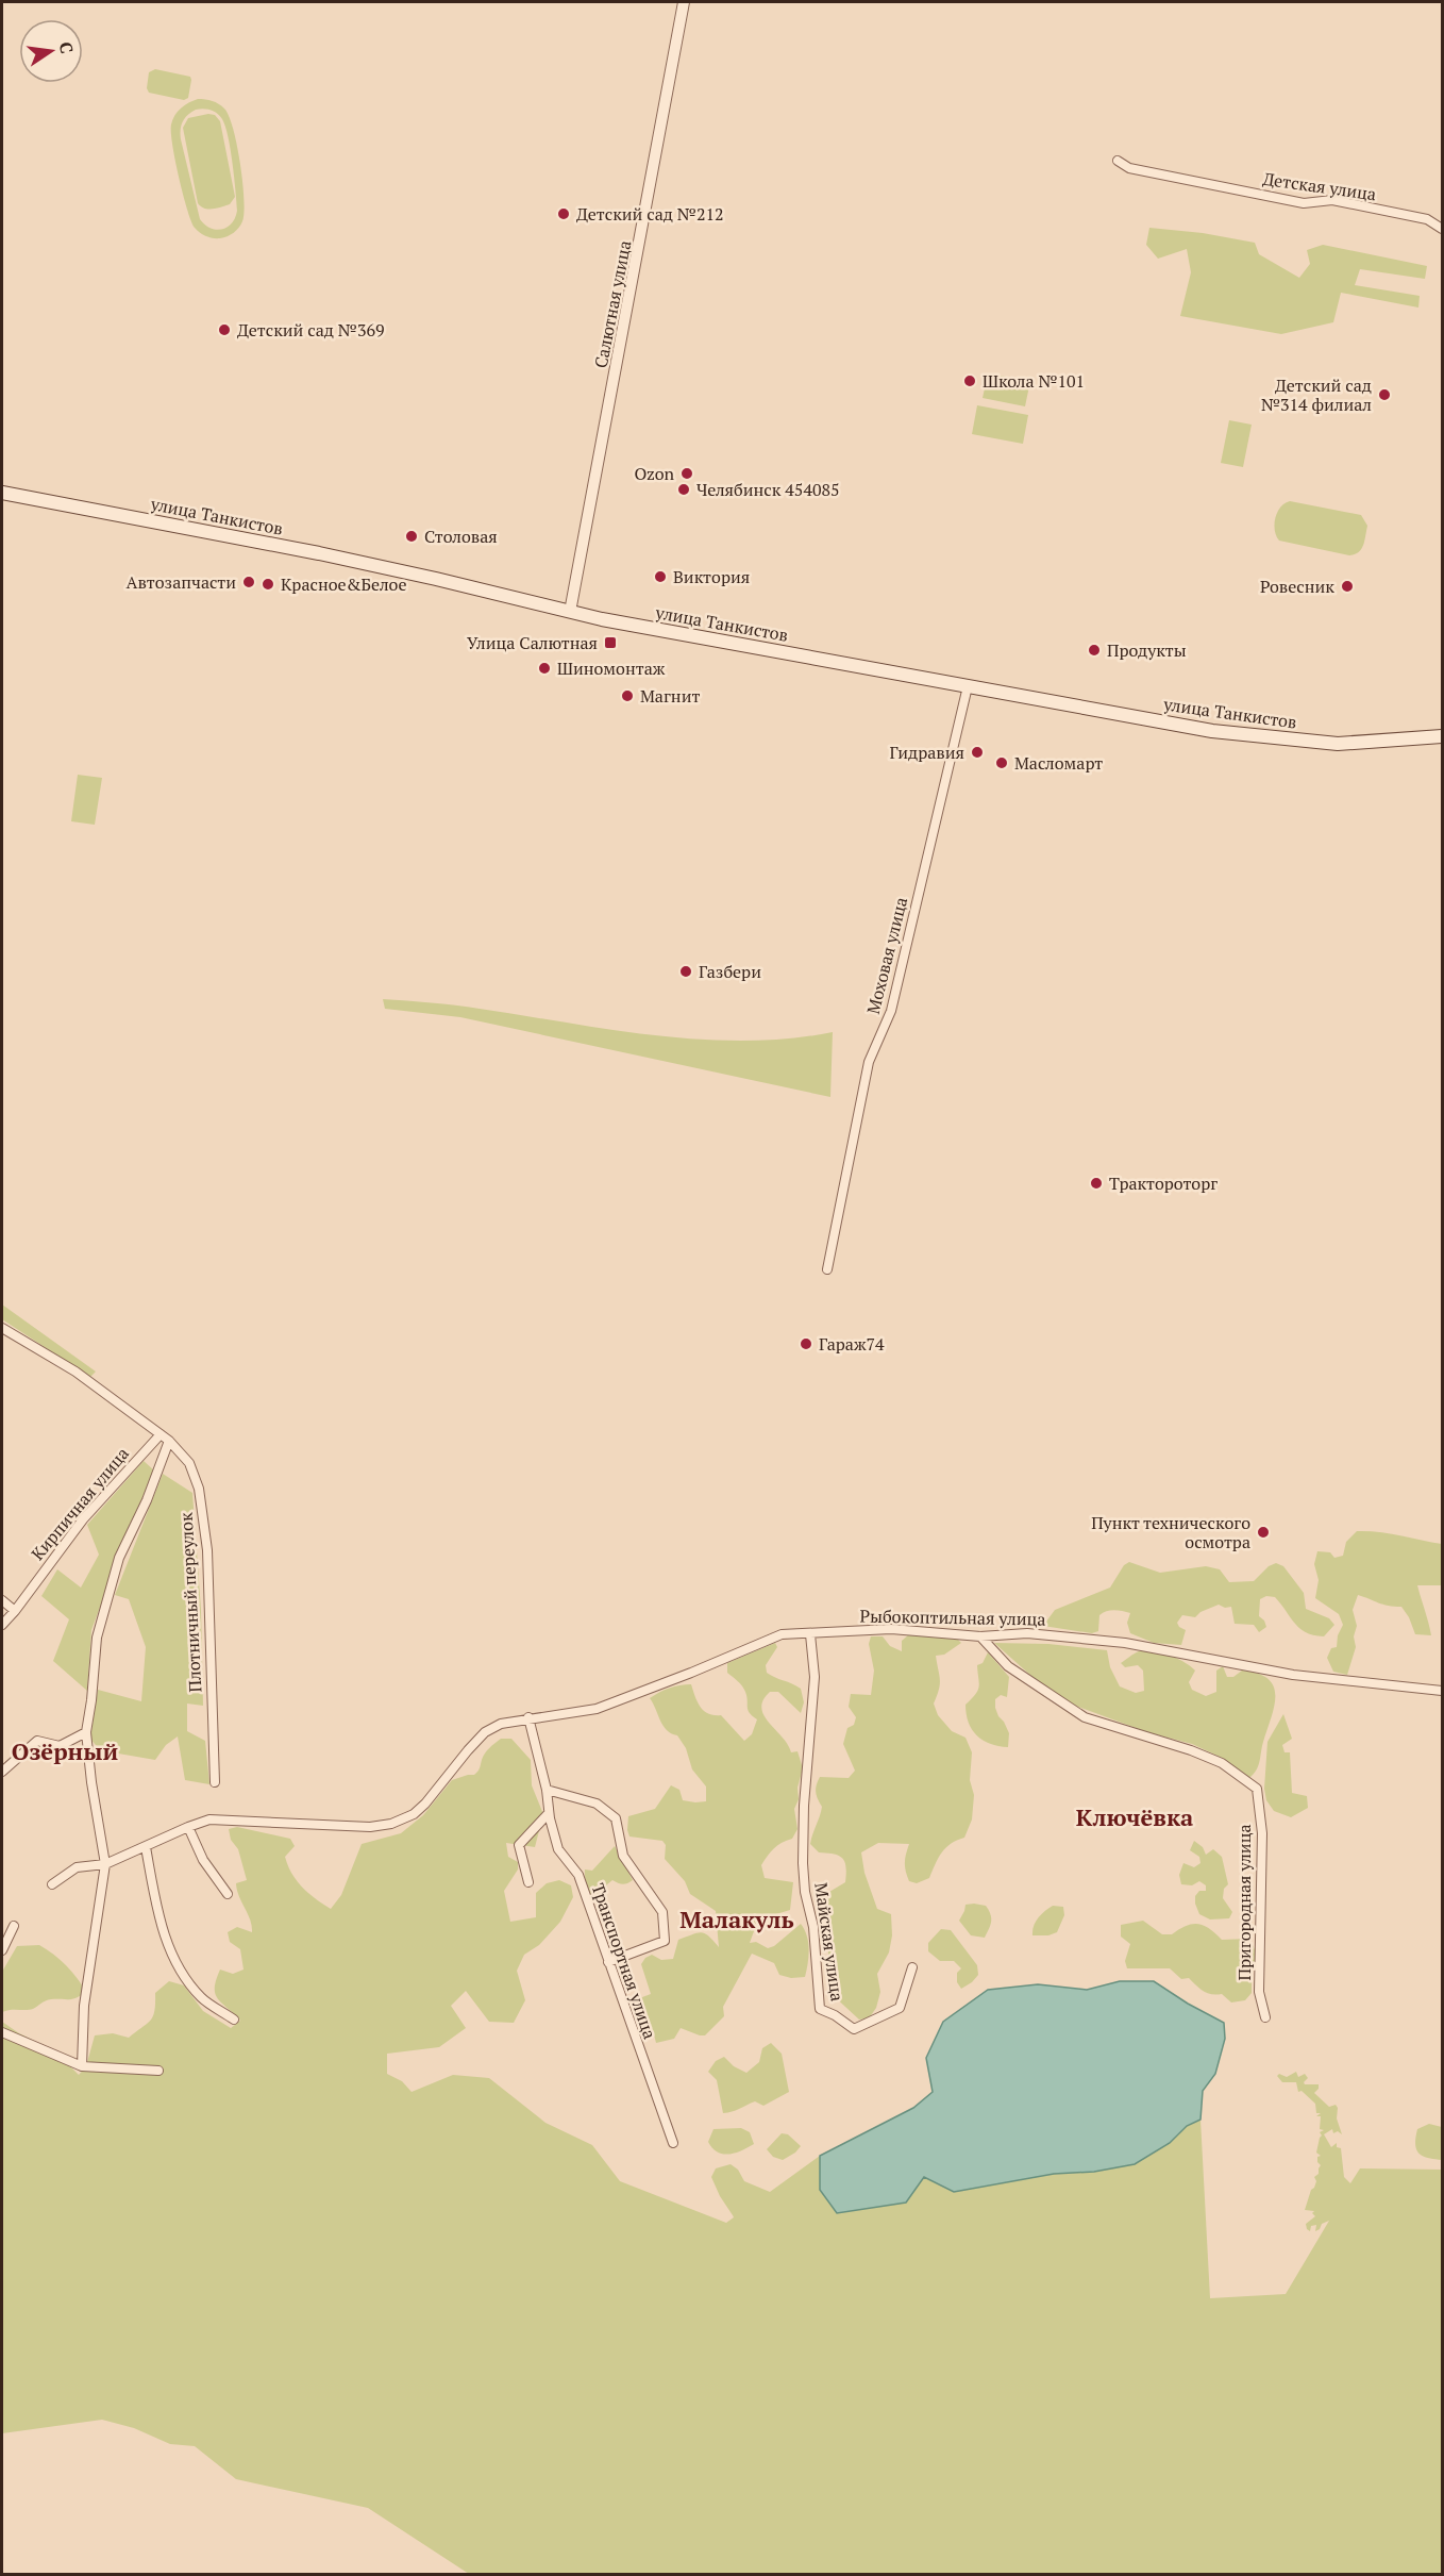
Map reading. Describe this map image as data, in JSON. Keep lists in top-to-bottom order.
{
  "streets": {
    "main road": ["улица Танкистов"],
    "street": [
      "Детская улица",
      "Салютная улица",
      "Моховая улица",
      "Кирпичная улица",
      "Плотничный переулок",
      "Рыбокоптильная улица",
      "Пригородная улица",
      "Майская улица",
      "Транспортная улица"
    ]
  },
  "crossings": [
    ["Салютная улица", "улица Танкистов"],
    ["улица Танкистов", "Моховая улица"],
    ["Кирпичная улица", "Плотничный переулок"],
    ["Рыбокоптильная улица", "Пригородная улица"],
    ["Рыбокоптильная улица", "Майская улица"],
    ["Рыбокоптильная улица", "Транспортная улица"]
  ],
  "districts": ["Озёрный", "Ключёвка", "Малакуль"],
  "places": {
    "other": [
      "Детский сад №212",
      "Детский сад №369",
      "Школа №101",
      "Детский сад №314 филиал",
      "Ozon",
      "Челябинск 454085",
      "Столовая",
      "Виктория",
      "Автозапчасти",
      "Красное&Белое",
      "Ровесник",
      "Продукты",
      "Шиномонтаж",
      "Магнит",
      "Гидравия",
      "Масломарт",
      "Газбери",
      "Трактороторг",
      "Гараж74",
      "Пункт технического осмотра"
    ],
    "transit": ["Улица Салютная"]
  },
  "north": "right"
}
